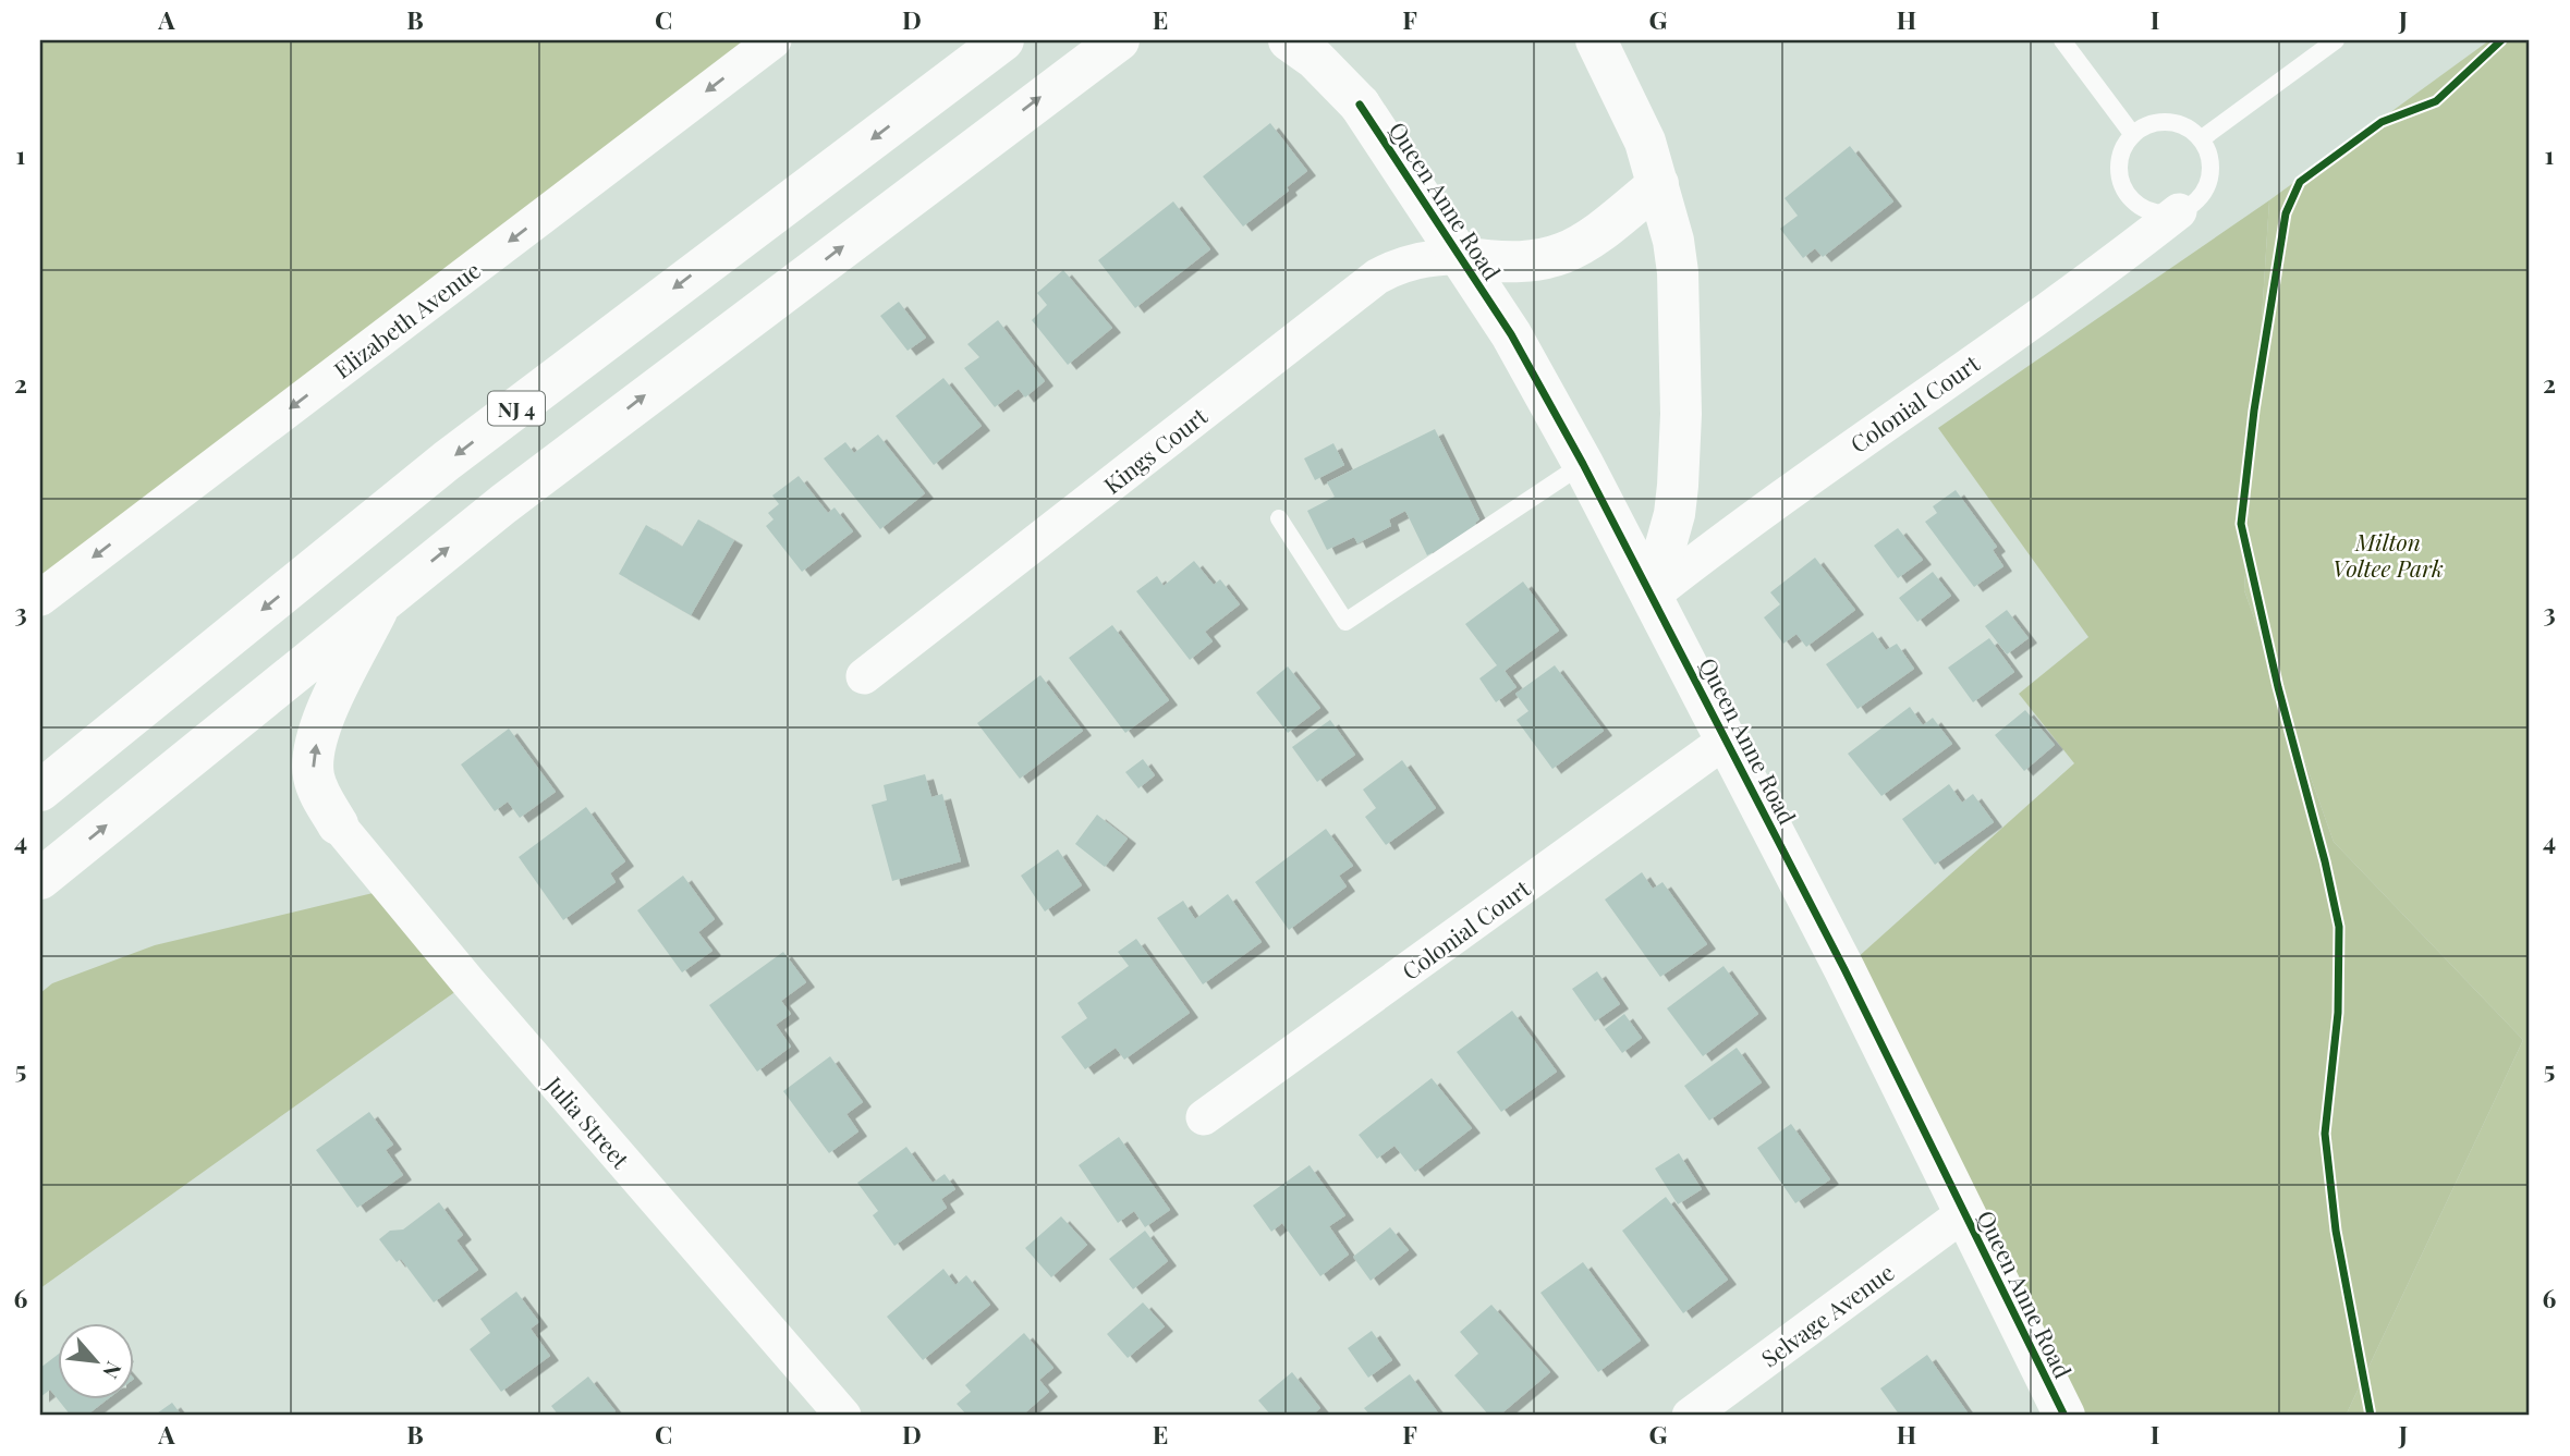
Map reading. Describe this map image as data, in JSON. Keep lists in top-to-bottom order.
{
  "streets": {
    "main road": ["Queen Anne Road", "NJ 4"],
    "street": [
      "Elizabeth Avenue",
      "Colonial Court",
      "Kings Court",
      "Julia Street",
      "Selvage Avenue"
    ]
  },
  "crossings": [
    ["Queen Anne Road", "Colonial Court"],
    ["Queen Anne Road", "Kings Court"],
    ["Queen Anne Road", "Selvage Avenue"]
  ],
  "one_way": ["Elizabeth Avenue"],
  "parks": ["Milton Voltee Park"],
  "north": "bottom right",
  "grid": {
    "columns": [
      "A",
      "B",
      "C",
      "D",
      "E",
      "F",
      "G",
      "H",
      "I",
      "J"
    ],
    "rows": [
      "1",
      "2",
      "3",
      "4",
      "5",
      "6"
    ]
  }
}
